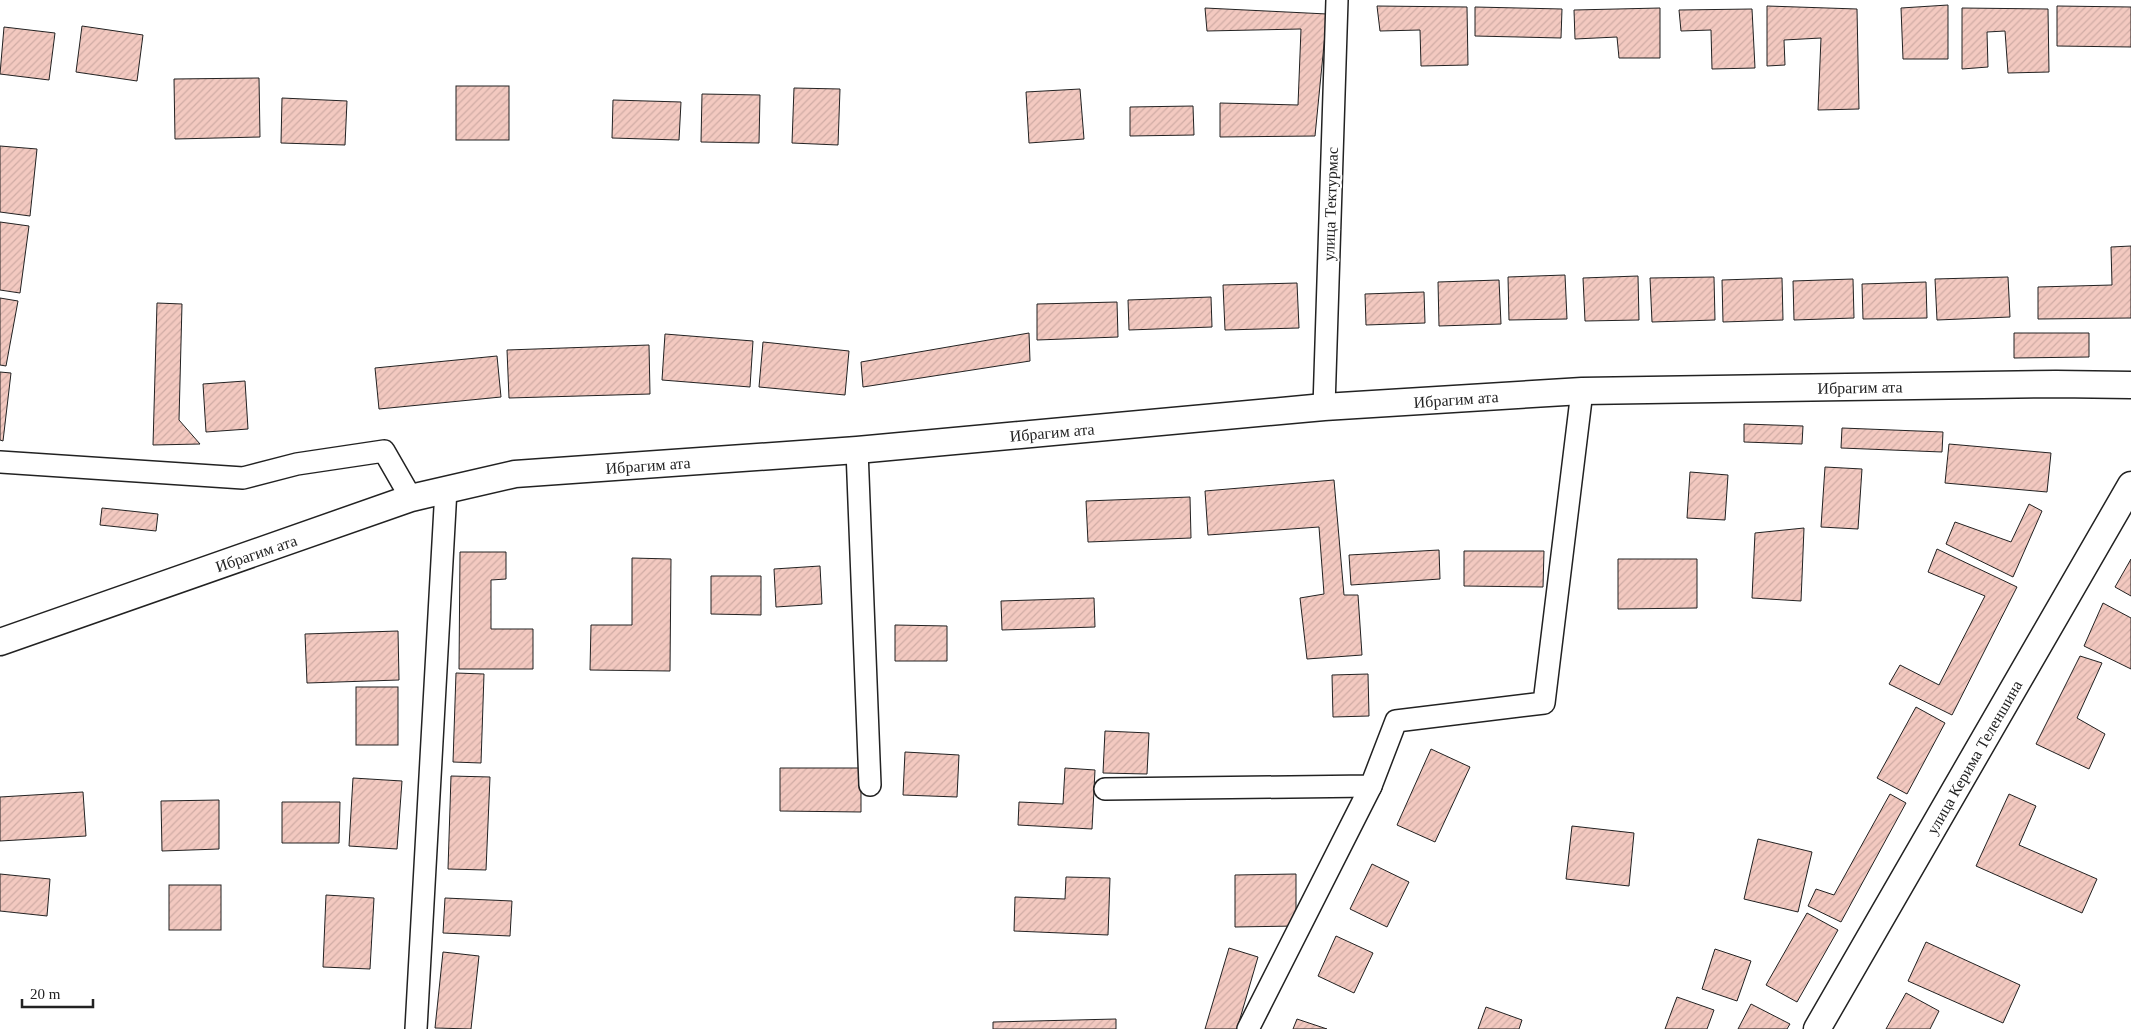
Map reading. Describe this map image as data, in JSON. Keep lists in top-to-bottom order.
{
  "streets": {
    "street": ["улица Тектурмас", "Ибрагим ата", "улица Керима Теленшина"]
  },
  "crossings": [
    ["улица Тектурмас", "Ибрагим ата"]
  ],
  "scale_bar": "20 m"
}
